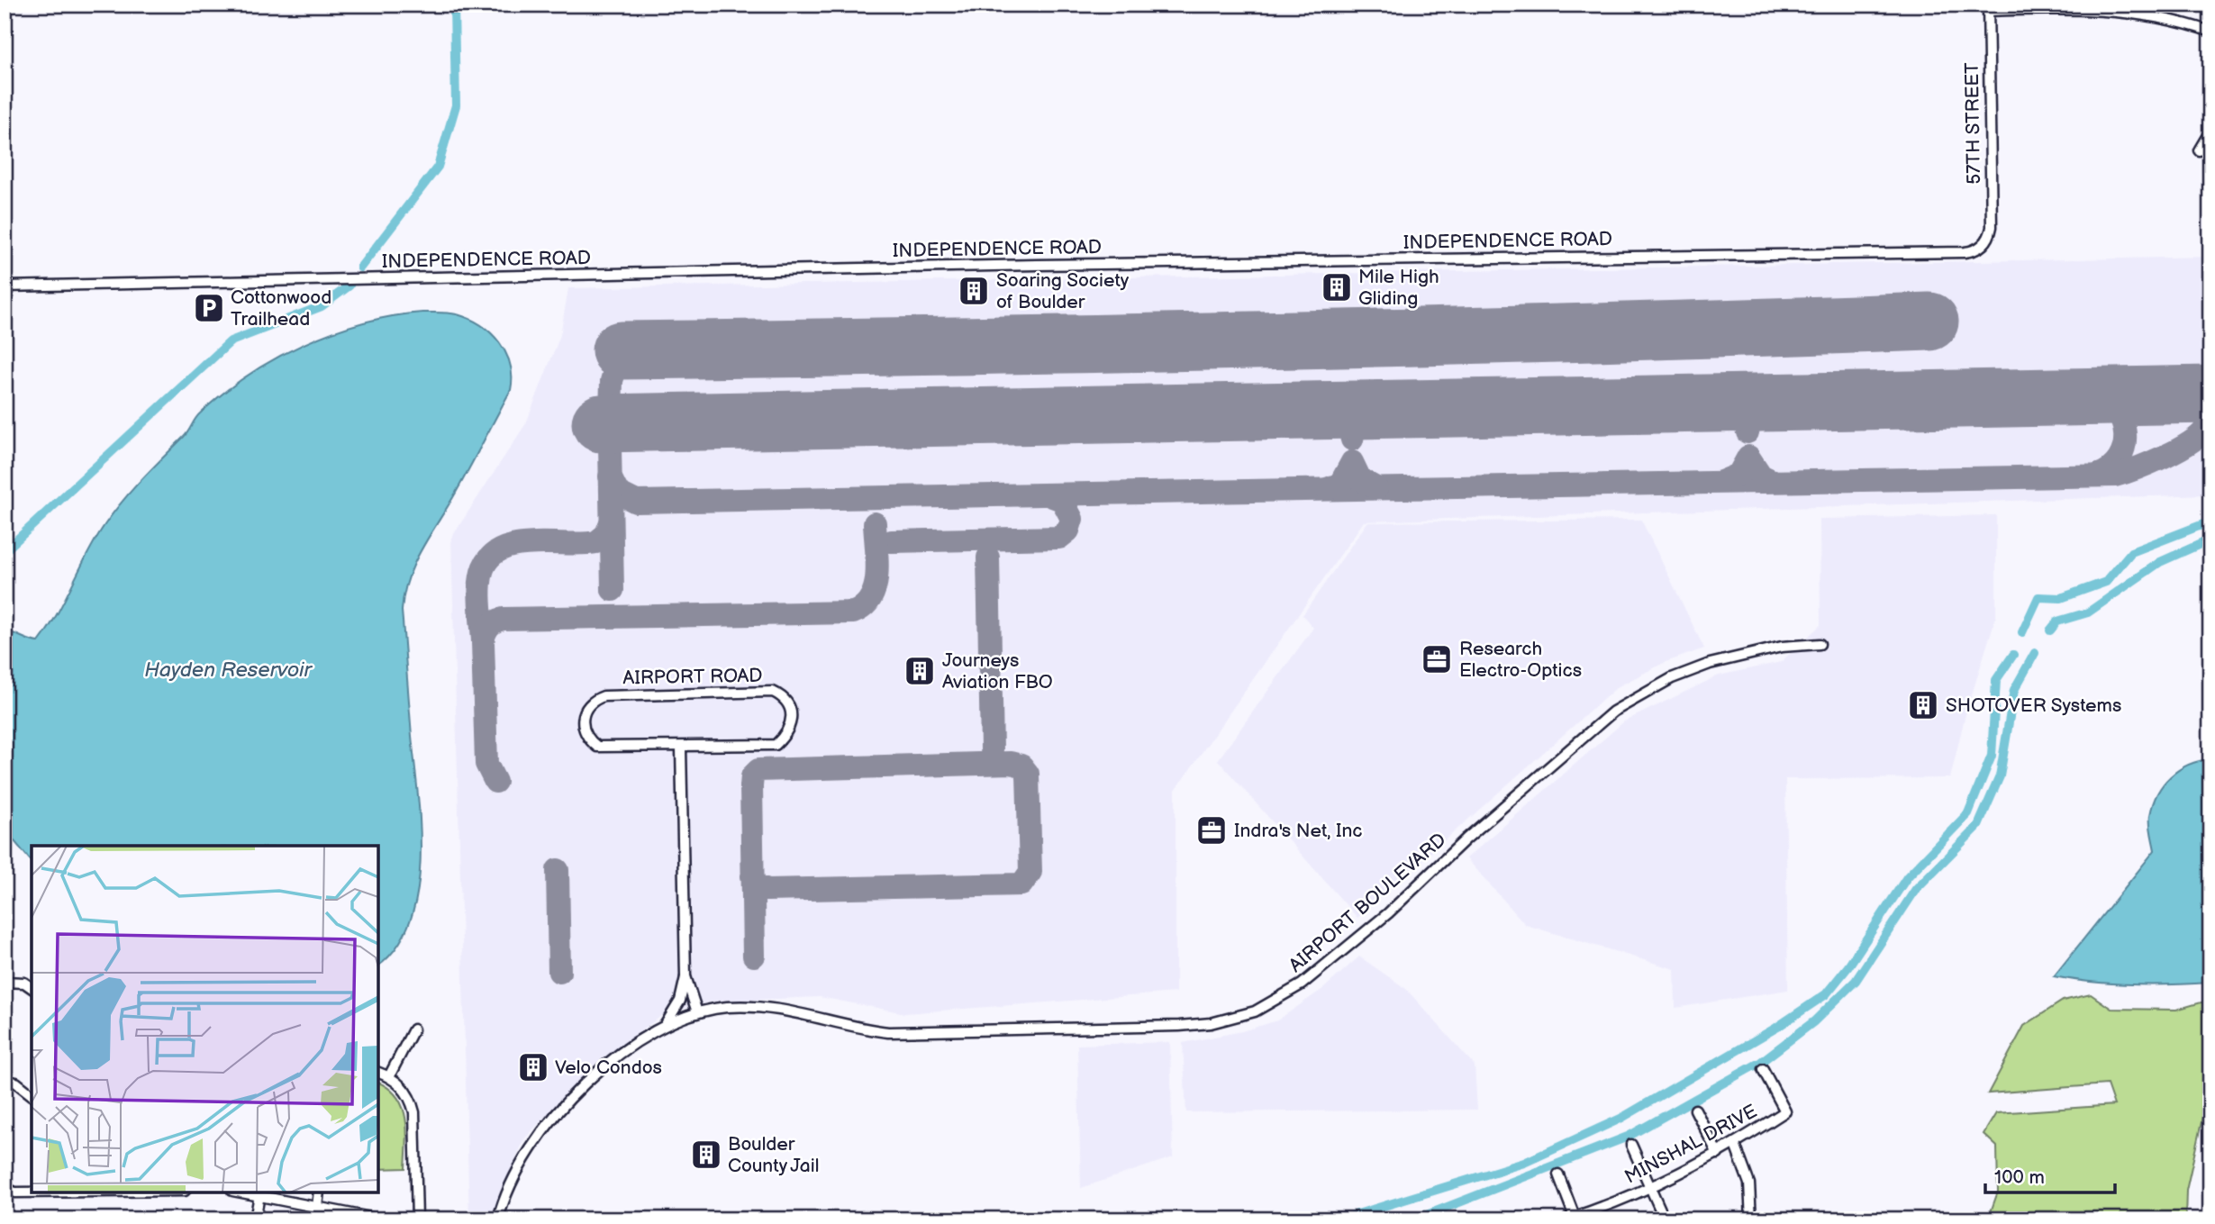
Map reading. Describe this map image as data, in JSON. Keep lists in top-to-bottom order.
{
  "streets": {
    "street": [
      "57TH STREET",
      "INDEPENDENCE ROAD",
      "AIRPORT ROAD",
      "AIRPORT BOULEVARD",
      "MINSHAL DRIVE"
    ]
  },
  "crossings": [
    ["57TH STREET", "INDEPENDENCE ROAD"]
  ],
  "water": ["Hayden Reservoir"],
  "places": {
    "building": [
      "Mile High Gliding",
      "Soaring Society of Boulder",
      "Journeys Aviation FBO",
      "SHOTOVER Systems",
      "Velo Condos",
      "Boulder County Jail"
    ],
    "parking": ["Cottonwood Trailhead"],
    "office": ["Research Electro-Optics", "Indra's Net, Inc"]
  },
  "scale_bar": "100 m"
}
